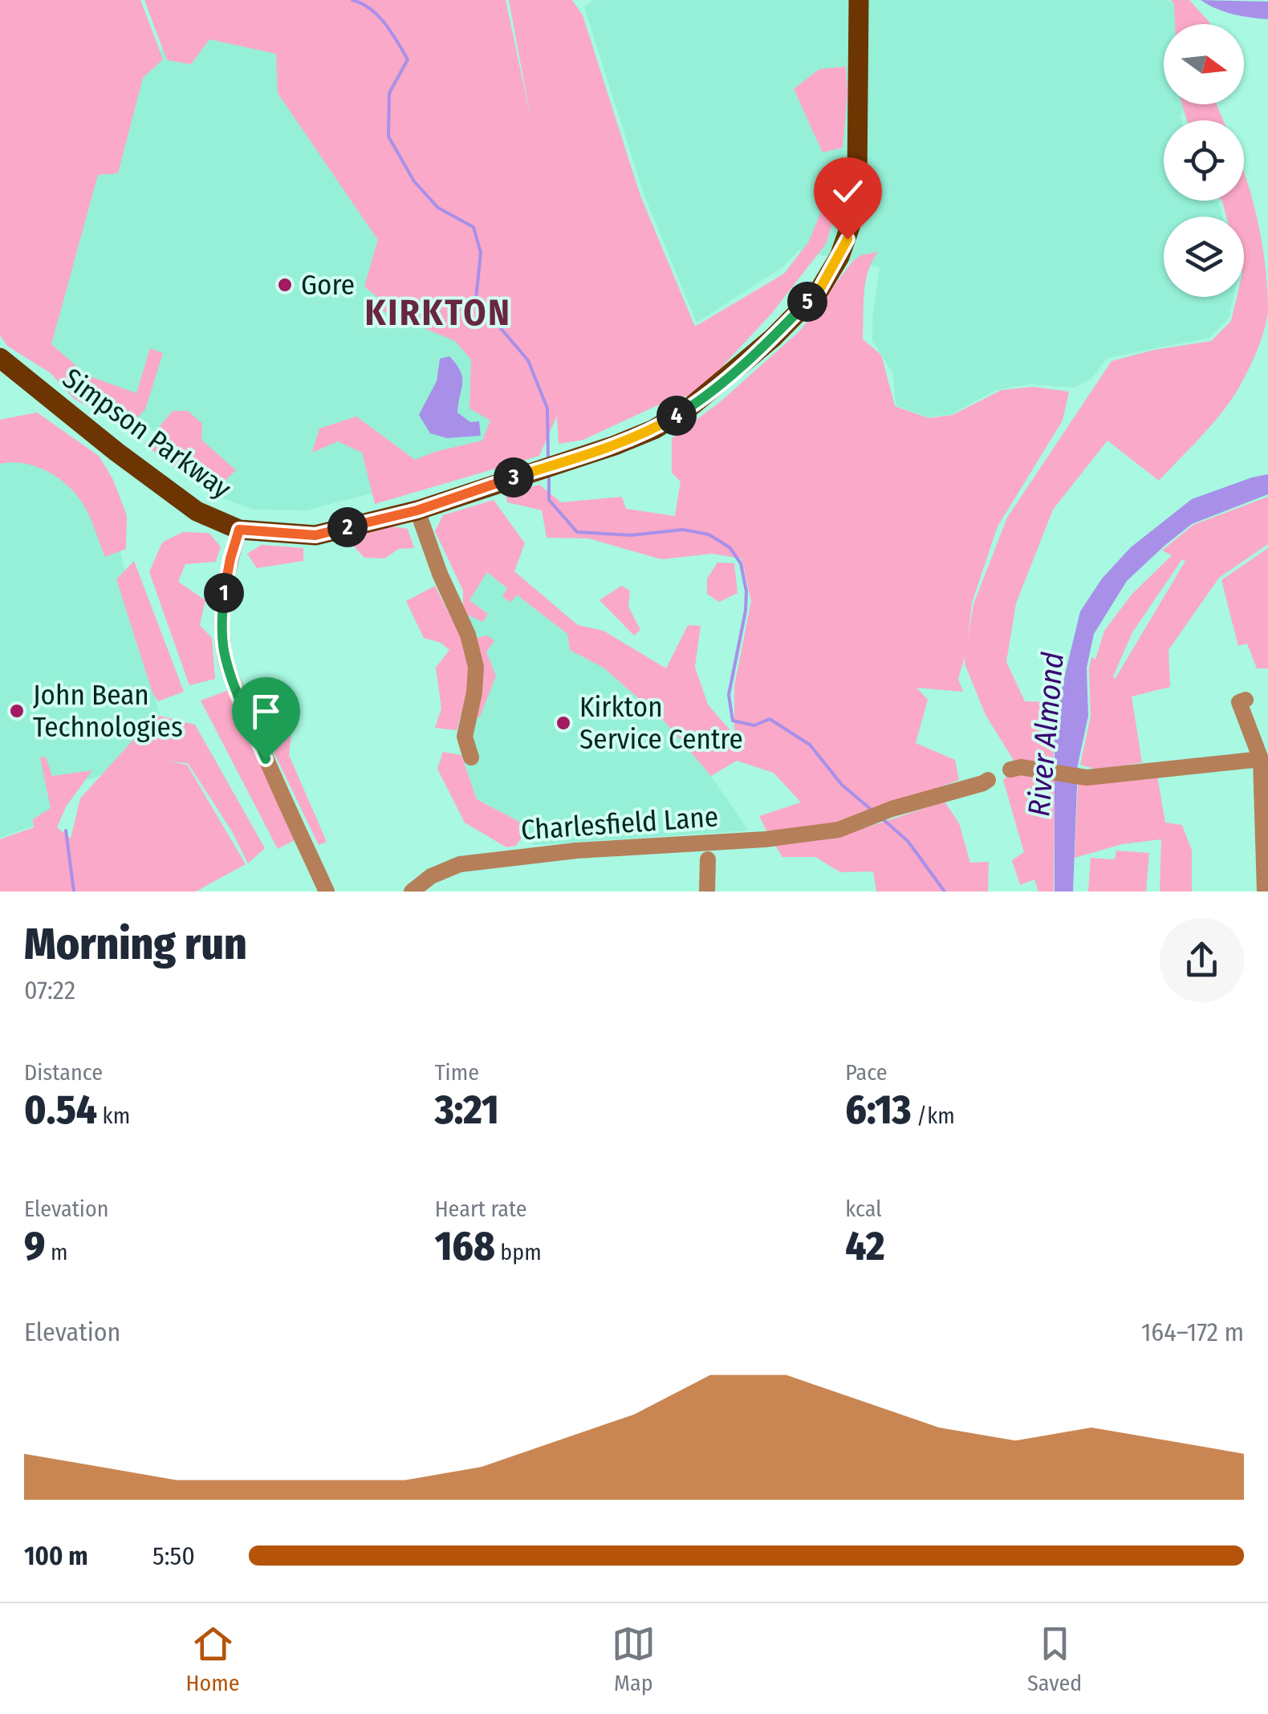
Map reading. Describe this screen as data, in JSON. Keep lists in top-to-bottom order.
{
  "streets": {
    "main road": ["Simpson Parkway"],
    "street": ["Charlesfield Lane"]
  },
  "districts": ["KIRKTON"],
  "water": ["River Almond"],
  "places": ["Gore", "John Bean Technologies", "Kirkton Service Centre"],
  "north": "right",
  "page": {
    "pins": [
      "5",
      "4",
      "3",
      "2",
      "1"
    ],
    "heading": ["Morning run", "07:22"],
    "stats": [
      ["Distance", "0.54 km"],
      ["Time", "3:21"],
      ["Pace", "6:13 /km"],
      ["Elevation", "9 m"],
      ["Heart rate", "168 bpm"],
      ["kcal", "42"]
    ],
    "chart": ["Elevation", "164–172 m"],
    "list": [
      {
        "name": "100 m",
        "note": "5:50"
      }
    ],
    "tabs": ["Home", "Map", "Saved"]
  }
}
